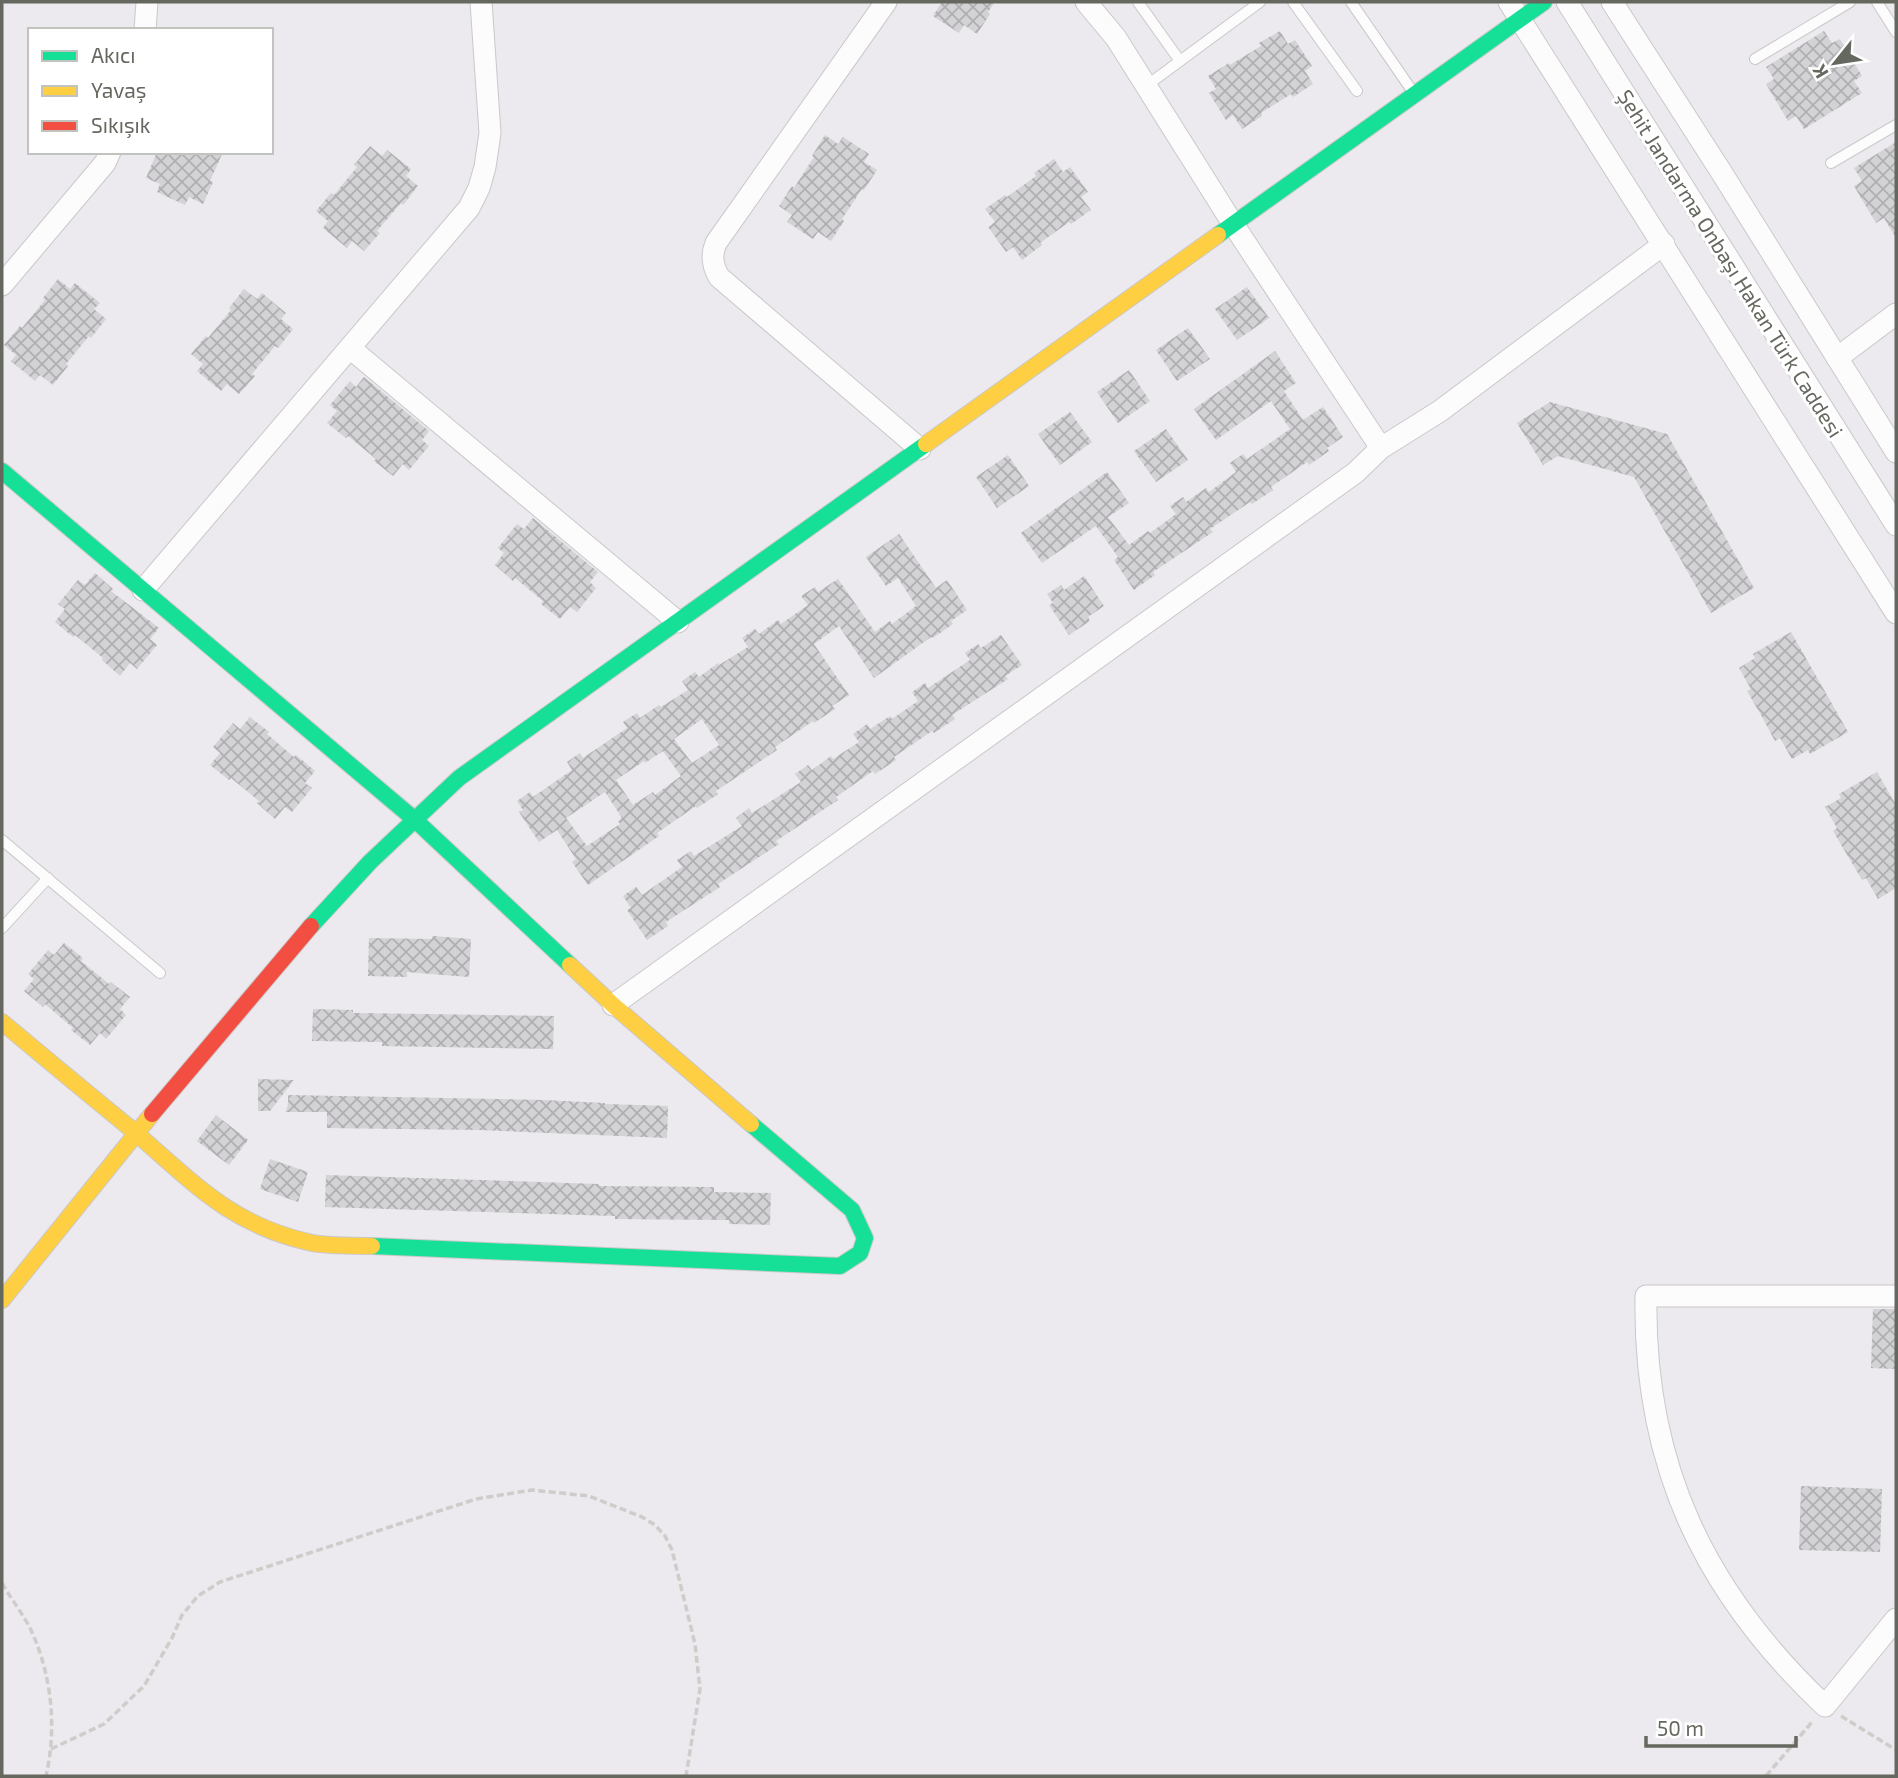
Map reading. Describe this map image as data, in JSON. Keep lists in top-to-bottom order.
{
  "streets": {
    "street": ["Şehit Jandarma Onbaşı Hakan Türk Caddesi"]
  },
  "legend": ["Akıcı", "Yavaş", "Sıkışık"],
  "scale_bar": "50 m",
  "north": "bottom left"
}
